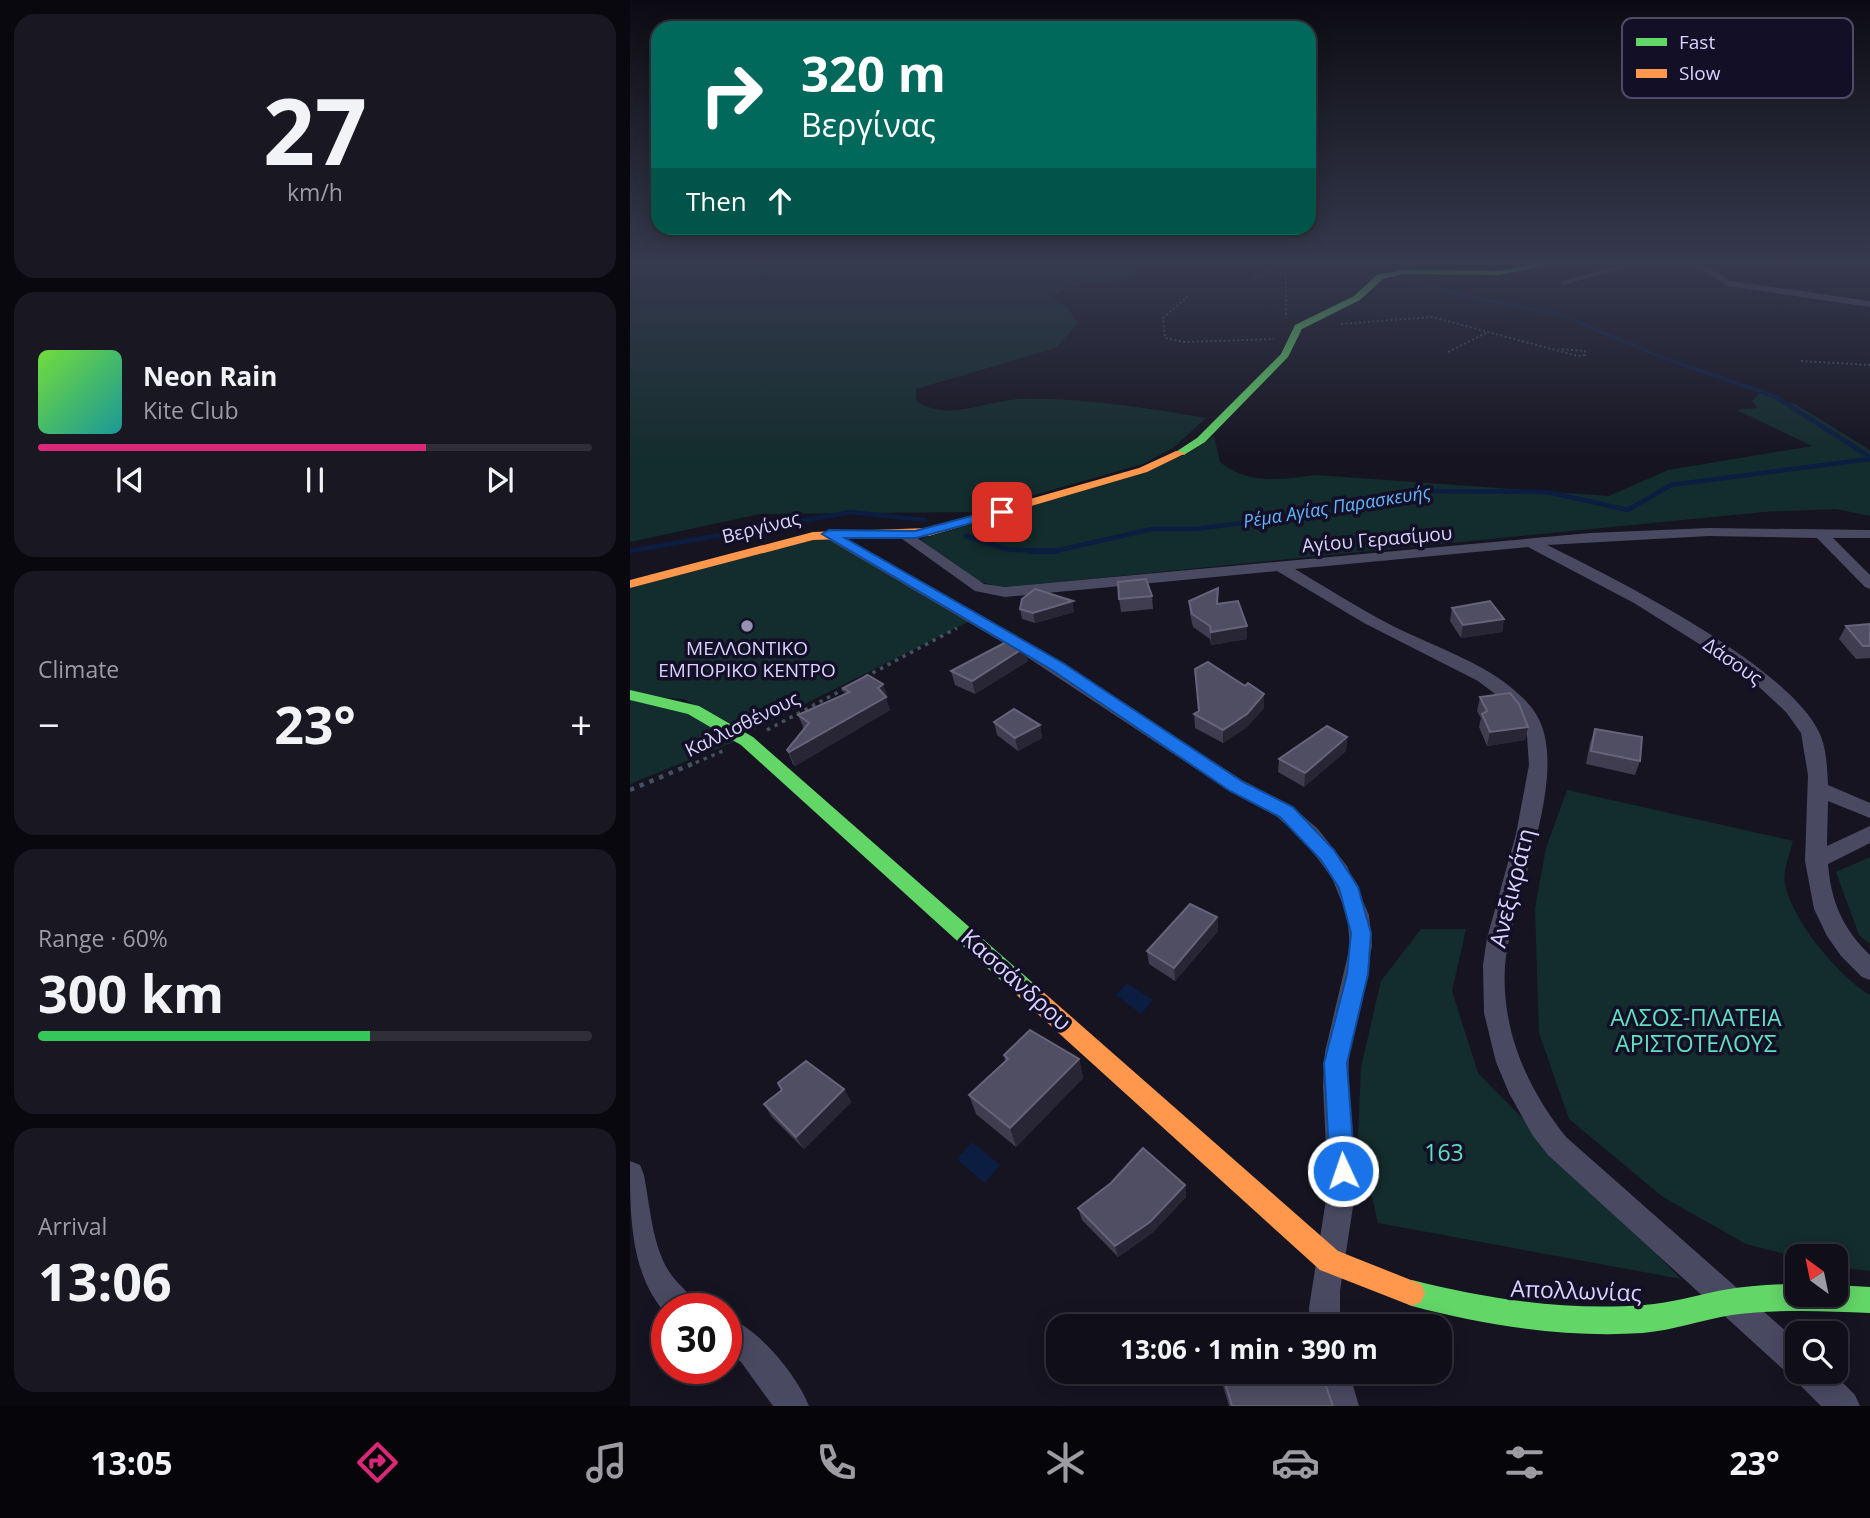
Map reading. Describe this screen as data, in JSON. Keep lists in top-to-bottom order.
{
  "streets": {
    "street": [
      "Βεργίνας",
      "Αγίου Γερασίμου",
      "Δάσους",
      "Ανεξικράτη",
      "Κασσάνδρου",
      "Απολλωνίας"
    ],
    "path": ["Καλλισθένους"]
  },
  "crossings": [
    ["Βεργίνας", "Αγίου Γερασίμου"],
    ["Αγίου Γερασίμου", "Δάσους"],
    ["Αγίου Γερασίμου", "Ανεξικράτη"],
    ["Καλλισθένους", "Κασσάνδρου"],
    ["Ανεξικράτη", "Απολλωνίας"],
    ["Κασσάνδρου", "Απολλωνίας"]
  ],
  "water": ["Ρέμα Αγίας Παρασκευής"],
  "parks": ["ΑΛΣΟΣ-ΠΛΑΤΕΙΑ ΑΡΙΣΤΟΤΕΛΟΥΣ", "163"],
  "places": ["ΜΕΛΛΟΝΤΙΚΟ ΕΜΠΟΡΙΚΟ ΚΕΝΤΡΟ"],
  "legend": ["Fast", "Slow"],
  "north": "top left",
  "page": {
    "tile": [
      ["27", "km/h"],
      "Climate",
      ["Range · 60%", "300 km"],
      ["Arrival", "13:06"]
    ],
    "turn": ["320 m", "Βεργίνας"],
    "then": "Then",
    "song": ["Neon Rain", "Kite Club"],
    "heat": ["−", "23°", "+"],
    "limit": "30",
    "trip": "13:06 · 1 min · 390 m",
    "tabs": ["13:05", "23°"]
  }
}
